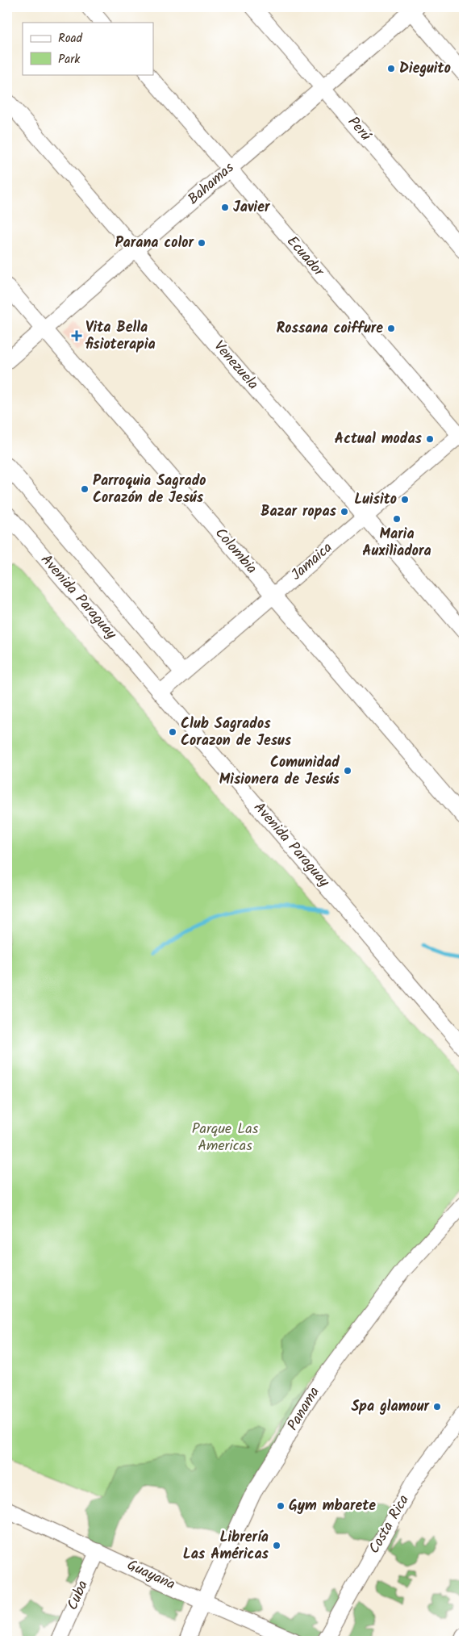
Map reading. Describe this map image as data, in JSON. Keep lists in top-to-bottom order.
{
  "streets": {
    "street": [
      "Perú",
      "Bahamas",
      "Ecuador",
      "Venezuela",
      "Colombia",
      "Jamaica",
      "Avenida Paraguay",
      "Panama",
      "Costa Rica",
      "Guayana",
      "Cuba"
    ]
  },
  "crossings": [
    ["Perú", "Bahamas"],
    ["Bahamas", "Ecuador"],
    ["Bahamas", "Venezuela"],
    ["Bahamas", "Colombia"],
    ["Ecuador", "Jamaica"],
    ["Venezuela", "Jamaica"],
    ["Colombia", "Jamaica"],
    ["Jamaica", "Avenida Paraguay"],
    ["Panama", "Guayana"],
    ["Guayana", "Cuba"]
  ],
  "parks": ["Parque Las Americas"],
  "places": {
    "other": [
      "Dieguito",
      "Javier",
      "Parana color",
      "Rossana coiffure",
      "Actual modas",
      "Parroquia Sagrado Corazón de Jesús",
      "Luisito",
      "Bazar ropas",
      "Maria Auxiliadora",
      "Club Sagrados Corazon de Jesus",
      "Comunidad Misionera de Jesús",
      "Spa glamour",
      "Gym mbarete",
      "Librería Las Américas"
    ],
    "health": ["Vita Bella fisioterapia"]
  },
  "legend": ["Road", "Park"]
}
